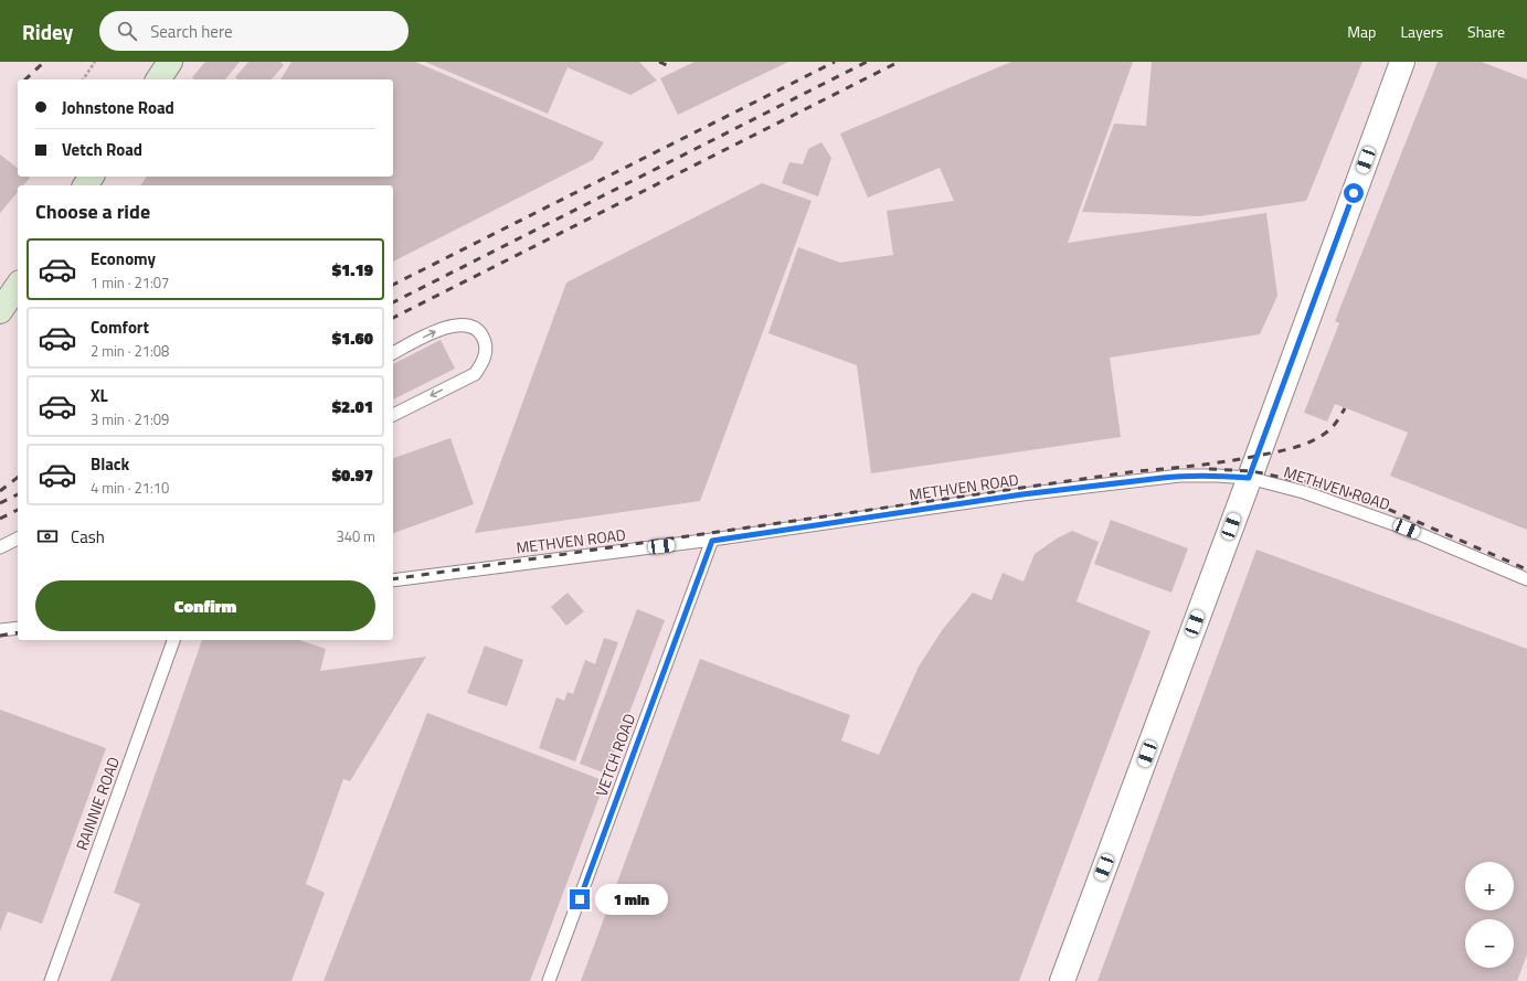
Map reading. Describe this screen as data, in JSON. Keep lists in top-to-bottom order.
{
  "streets": {
    "lane": ["METHVEN ROAD", "VETCH ROAD", "RAINNIE ROAD"]
  },
  "crossings": [
    ["METHVEN ROAD", "VETCH ROAD"]
  ],
  "page": {
    "header": "Ridey",
    "search": "Search here",
    "nav": ["Map", "Layers", "Share"],
    "banner": ["Johnstone Road", "Vetch Road"],
    "heading": "Choose a ride",
    "list": [
      {
        "name": "Economy",
        "note": "1 min · 21:07",
        "value": "$1.19"
      },
      {
        "name": "Comfort",
        "note": "2 min · 21:08",
        "value": "$1.60"
      },
      {
        "name": "XL",
        "note": "3 min · 21:09",
        "value": "$2.01"
      },
      {
        "name": "Black",
        "note": "4 min · 21:10",
        "value": "$0.97"
      }
    ],
    "pay": ["Cash", "340 m"],
    "buttons": "Confirm",
    "map_buttons": ["+", "−"],
    "bubble": "1 min"
  }
}
